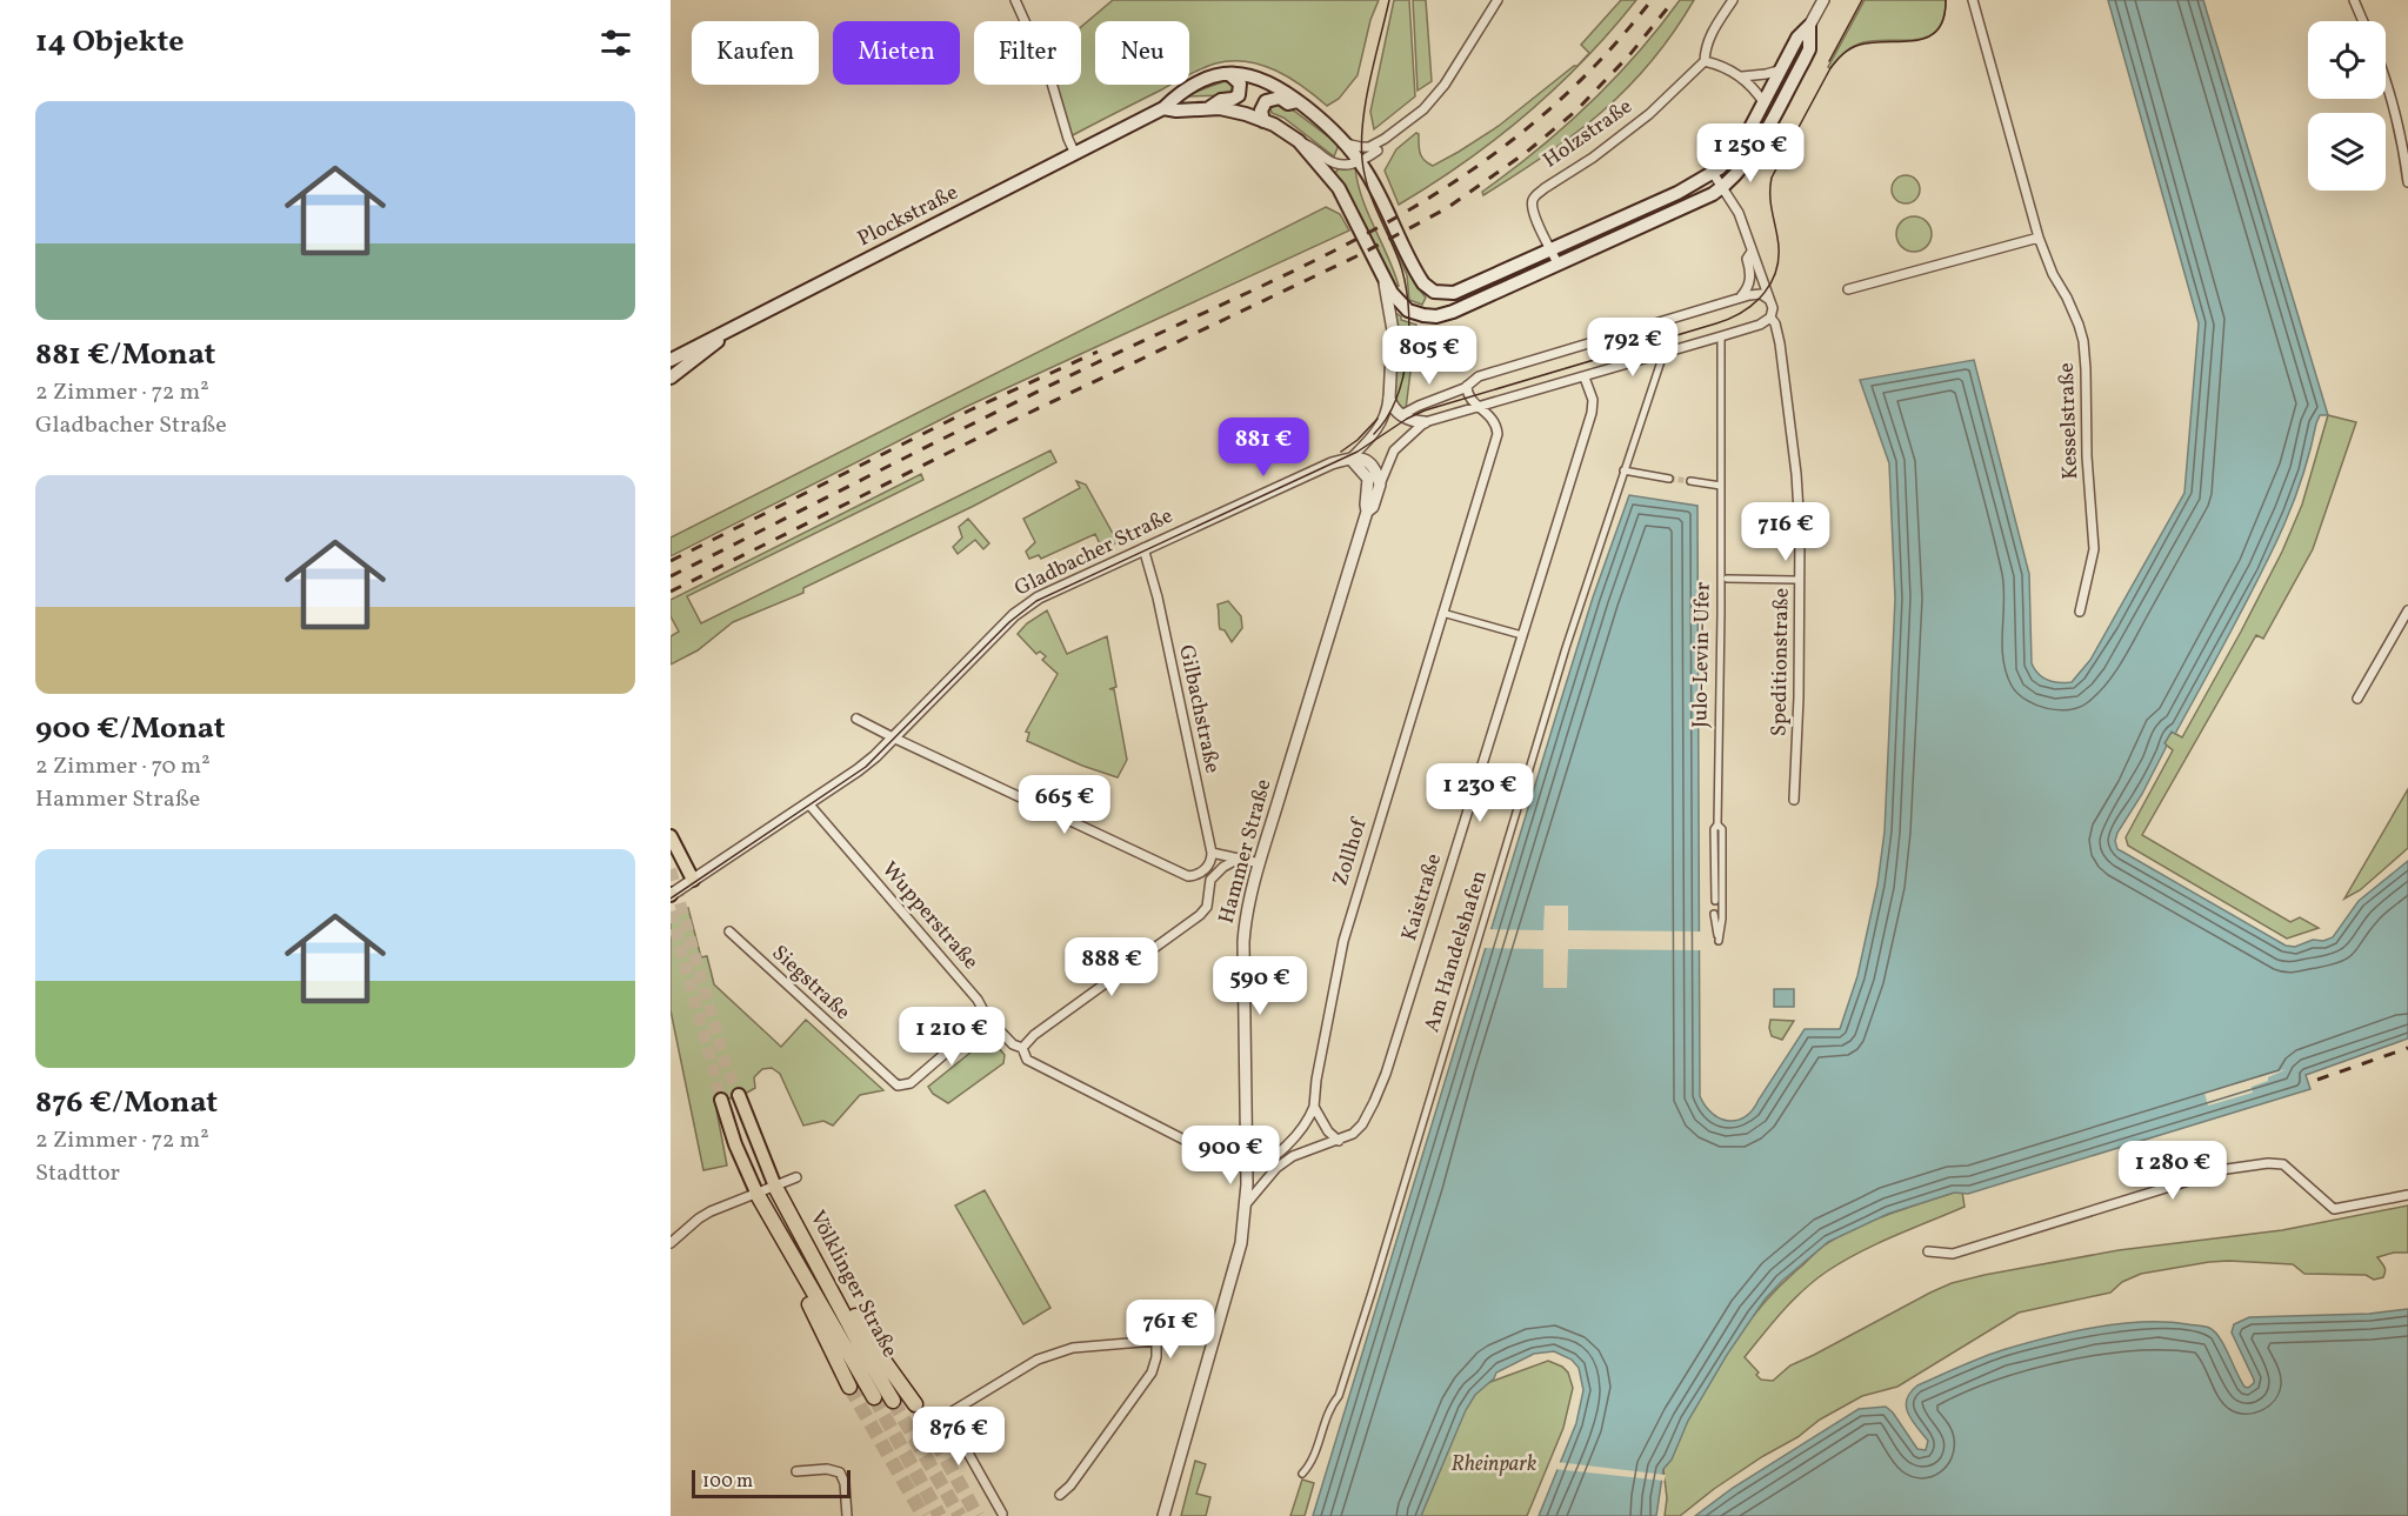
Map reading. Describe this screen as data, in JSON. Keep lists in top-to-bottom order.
{
  "streets": {
    "highway": ["Völklinger Straße"],
    "main road": ["Plockstraße"],
    "street": [
      "Holzstraße",
      "Kesselstraße",
      "Gladbacher Straße",
      "Julo-Levin-Ufer",
      "Speditionstraße",
      "Gilbachstraße",
      "Hammer Straße",
      "Zollhof",
      "Kaistraße",
      "Wupperstraße",
      "Am Handelshafen",
      "Siegstraße"
    ]
  },
  "crossings": [
    ["Holzstraße", "Plockstraße"],
    ["Gladbacher Straße", "Gilbachstraße"],
    ["Gladbacher Straße", "Hammer Straße"],
    ["Gladbacher Straße", "Wupperstraße"],
    ["Hammer Straße", "Zollhof"],
    ["Hammer Straße", "Kaistraße"],
    ["Hammer Straße", "Wupperstraße"],
    ["Zollhof", "Wupperstraße"],
    ["Wupperstraße", "Siegstraße"]
  ],
  "parks": ["Rheinpark"],
  "scale_bar": "100 m",
  "page": {
    "heading": "14 Objekte",
    "chip": [
      "Kaufen",
      "Mieten",
      "Filter",
      "Neu"
    ],
    "list": [
      {
        "name": "881 €/Monat",
        "note": "2 Zimmer · 72 m² · Gladbacher Straße"
      },
      {
        "name": "900 €/Monat",
        "note": "2 Zimmer · 70 m² · Hammer Straße"
      },
      {
        "name": "876 €/Monat",
        "note": "2 Zimmer · 72 m² · Stadttor"
      }
    ],
    "price": [
      "1 250 €",
      "792 €",
      "805 €",
      "881 €",
      "716 €",
      "1 230 €",
      "665 €",
      "888 €",
      "590 €",
      "1 210 €",
      "900 €",
      "1 280 €",
      "761 €",
      "876 €"
    ],
    "scale": "100 m"
  }
}
